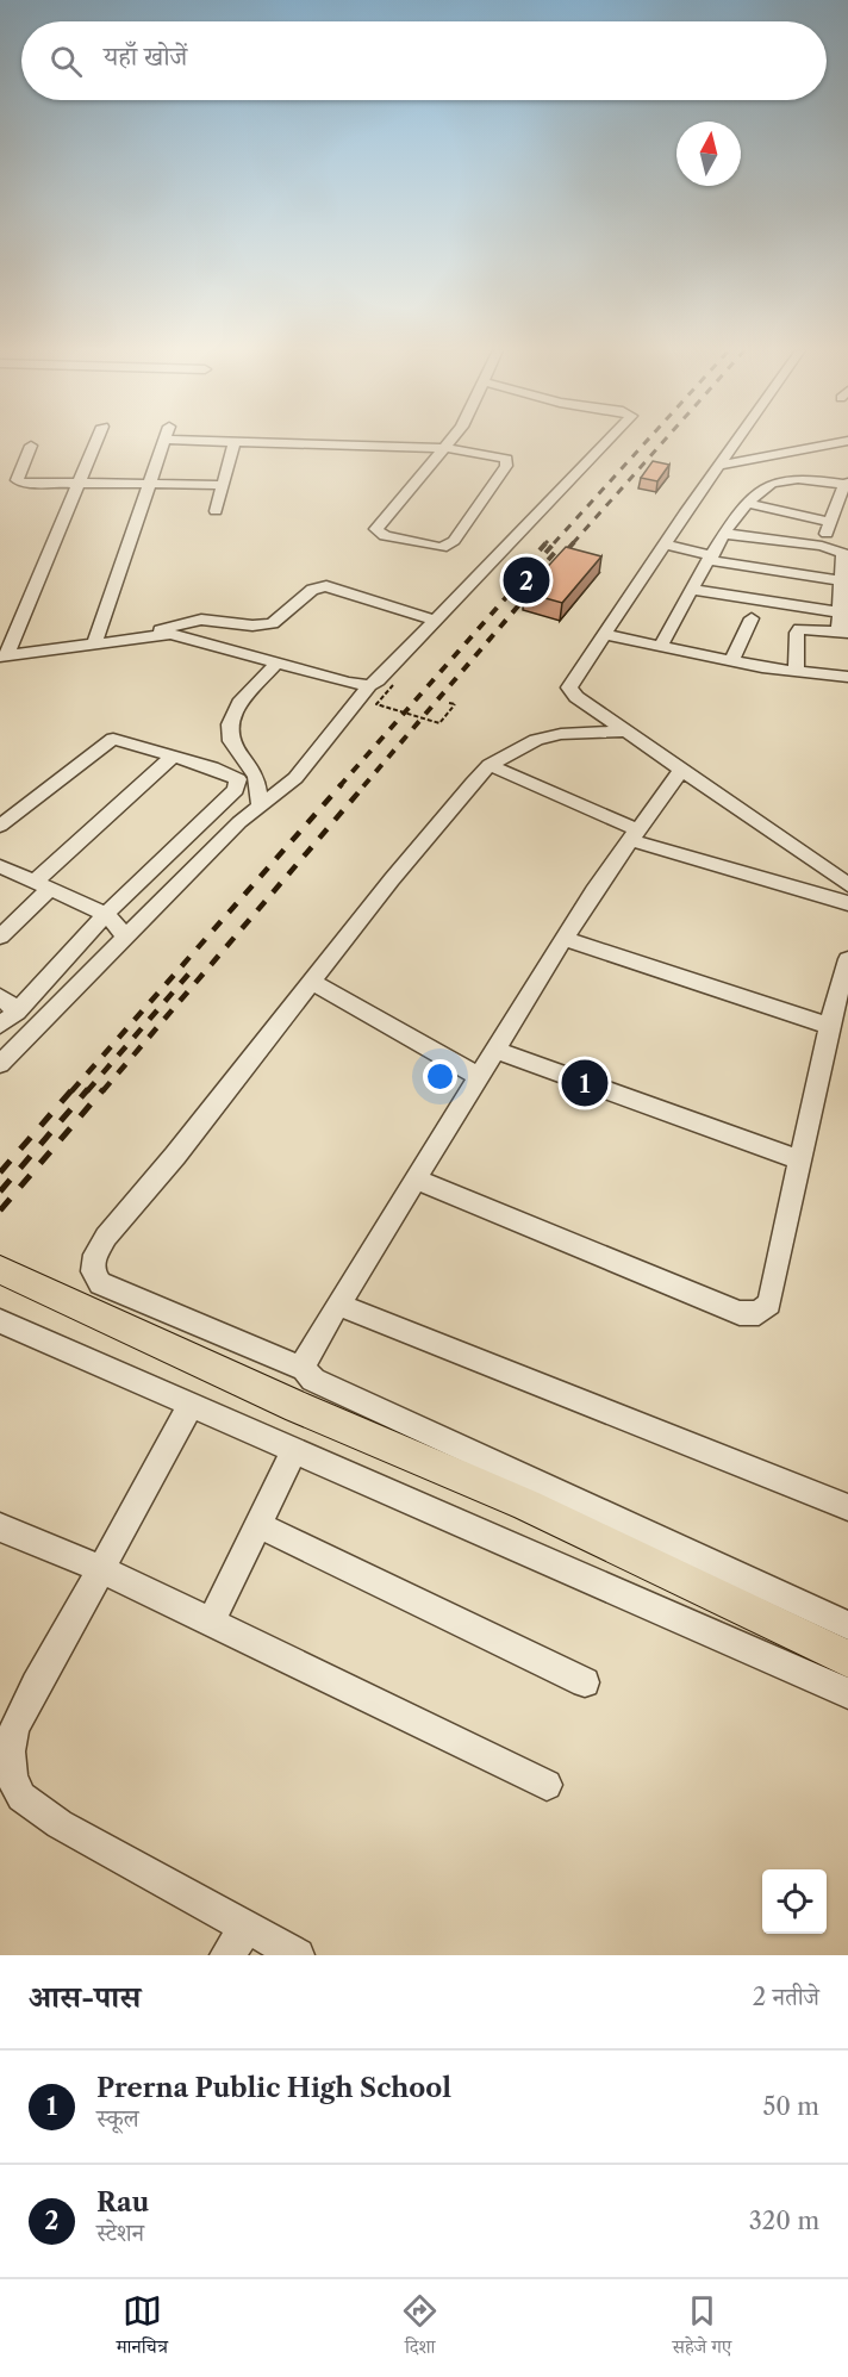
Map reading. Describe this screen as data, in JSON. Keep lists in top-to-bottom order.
{
  "north": "top",
  "page": {
    "search": "यहाँ खोजें",
    "pins": ["2", "1"],
    "heading": ["आस-पास", "2 नतीजे"],
    "list": [
      {
        "mark": "1",
        "name": "Prerna Public High School",
        "note": "स्कूल",
        "value": "50 m"
      },
      {
        "mark": "2",
        "name": "Rau",
        "note": "स्टेशन",
        "value": "320 m"
      }
    ],
    "nav": ["मानचित्र", "दिशा", "सहेजे गए"]
  }
}
